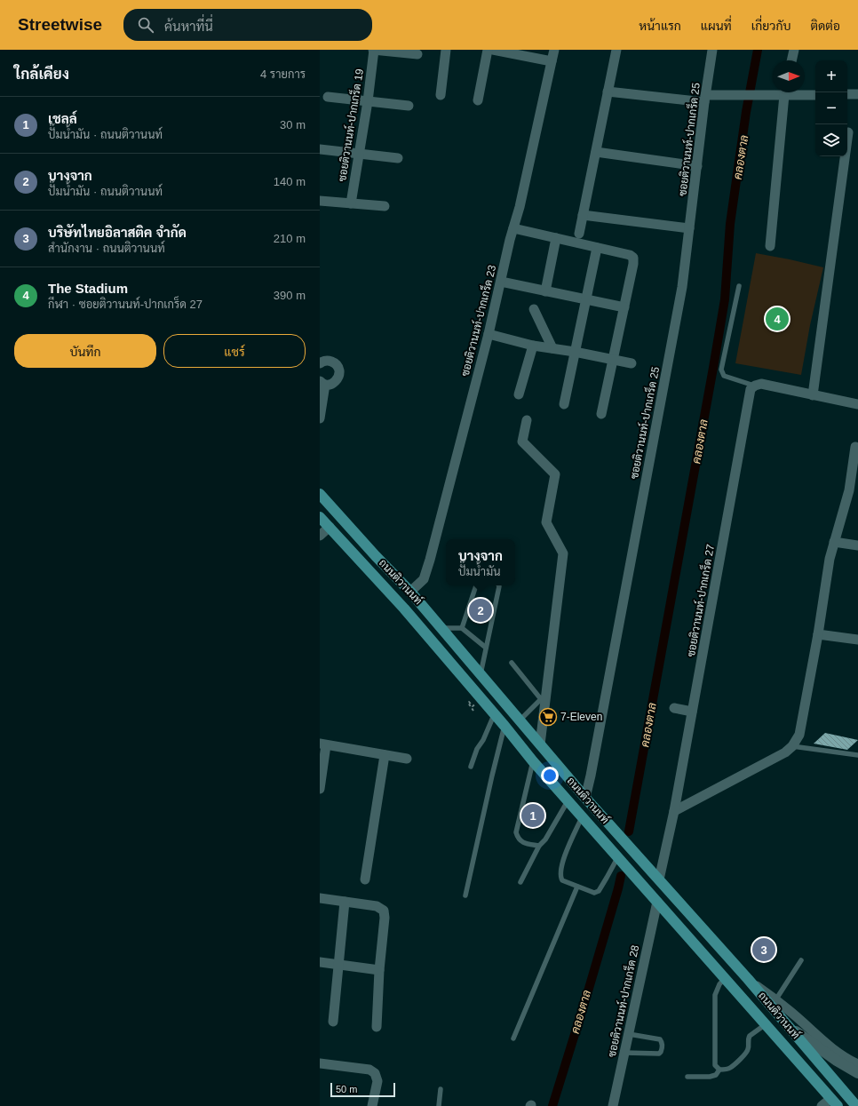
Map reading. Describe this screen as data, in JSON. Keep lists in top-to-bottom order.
{
  "streets": {
    "main road": ["ถนนติวานนท์"],
    "street": [
      "ซอยติวานนท์-ปากเกร็ด 19",
      "ซอยติวานนท์-ปากเกร็ด 25",
      "ซอยติวานนท์-ปากเกร็ด 23",
      "ซอยติวานนท์-ปากเกร็ด 27",
      "ซอยติวานนท์-ปากเกร็ด 28"
    ]
  },
  "crossings": [
    ["ซอยติวานนท์-ปากเกร็ด 25", "ถนนติวานนท์"],
    ["ซอยติวานนท์-ปากเกร็ด 23", "ถนนติวานนท์"],
    ["ถนนติวานนท์", "ซอยติวานนท์-ปากเกร็ด 27"],
    ["ถนนติวานนท์", "ซอยติวานนท์-ปากเกร็ด 28"]
  ],
  "water": ["คลองตาล"],
  "places": {
    "supermarket": ["7-Eleven"]
  },
  "scale_bar": "50 m",
  "north": "right",
  "page": {
    "header": "Streetwise",
    "search": "ค้นหาที่นี่",
    "nav": [
      "หน้าแรก",
      "แผนที่",
      "เกี่ยวกับ",
      "ติดต่อ"
    ],
    "heading": ["ใกล้เคียง", "4 รายการ"],
    "map_buttons": ["+", "−"],
    "list": [
      {
        "mark": "1",
        "name": "เชลล์",
        "note": "ปั๊มน้ำมัน · ถนนติวานนท์",
        "value": "30 m"
      },
      {
        "mark": "2",
        "name": "บางจาก",
        "note": "ปั๊มน้ำมัน · ถนนติวานนท์",
        "value": "140 m"
      },
      {
        "mark": "3",
        "name": "บริษัทไทยอิลาสติค จำกัด",
        "note": "สำนักงาน · ถนนติวานนท์",
        "value": "210 m"
      },
      {
        "mark": "4",
        "name": "The Stadium",
        "note": "กีฬา · ซอยติวานนท์-ปากเกร็ด 27",
        "value": "390 m"
      }
    ],
    "pins": [
      "4",
      "2",
      "1",
      "3"
    ],
    "buttons": ["บันทึก", "แชร์"],
    "popup": ["บางจาก", "ปั๊มน้ำมัน"],
    "scale": "50 m"
  }
}
